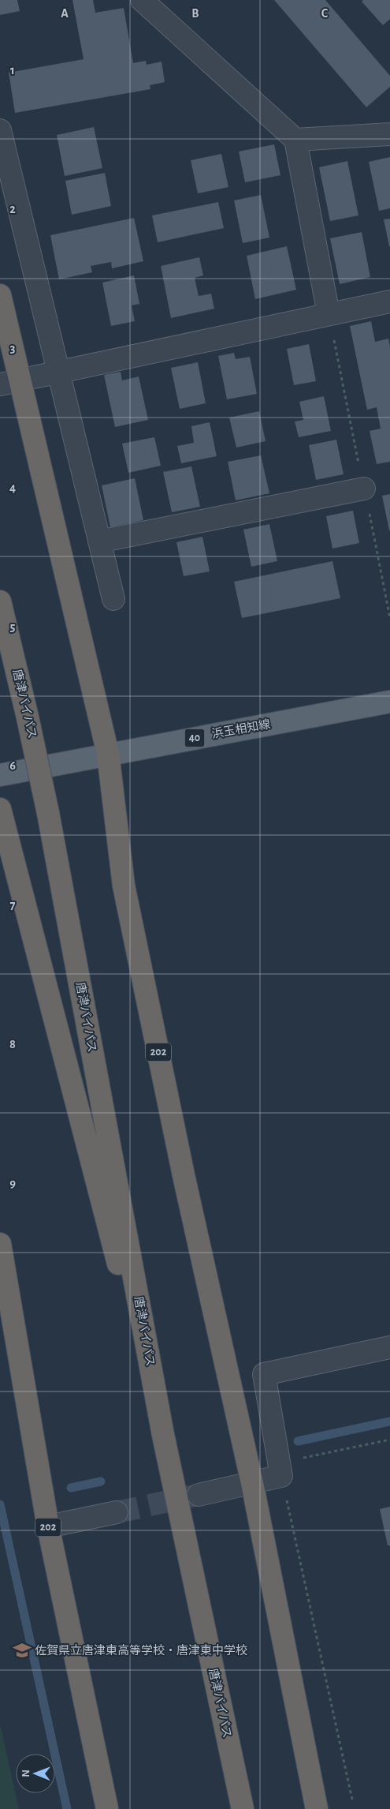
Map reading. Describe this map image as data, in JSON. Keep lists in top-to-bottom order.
{
  "streets": {
    "highway": ["唐津バイパス", "202"],
    "main road": ["浜玉相知線", "40"]
  },
  "crossings": [
    ["浜玉相知線", "202"]
  ],
  "places": {
    "school or university": ["佐賀県立唐津東高等学校・唐津東中学校"]
  },
  "north": "left",
  "grid": {
    "columns": ["A", "B", "C"],
    "rows": [
      "1",
      "2",
      "3",
      "4",
      "5",
      "6",
      "7",
      "8",
      "9"
    ]
  }
}
